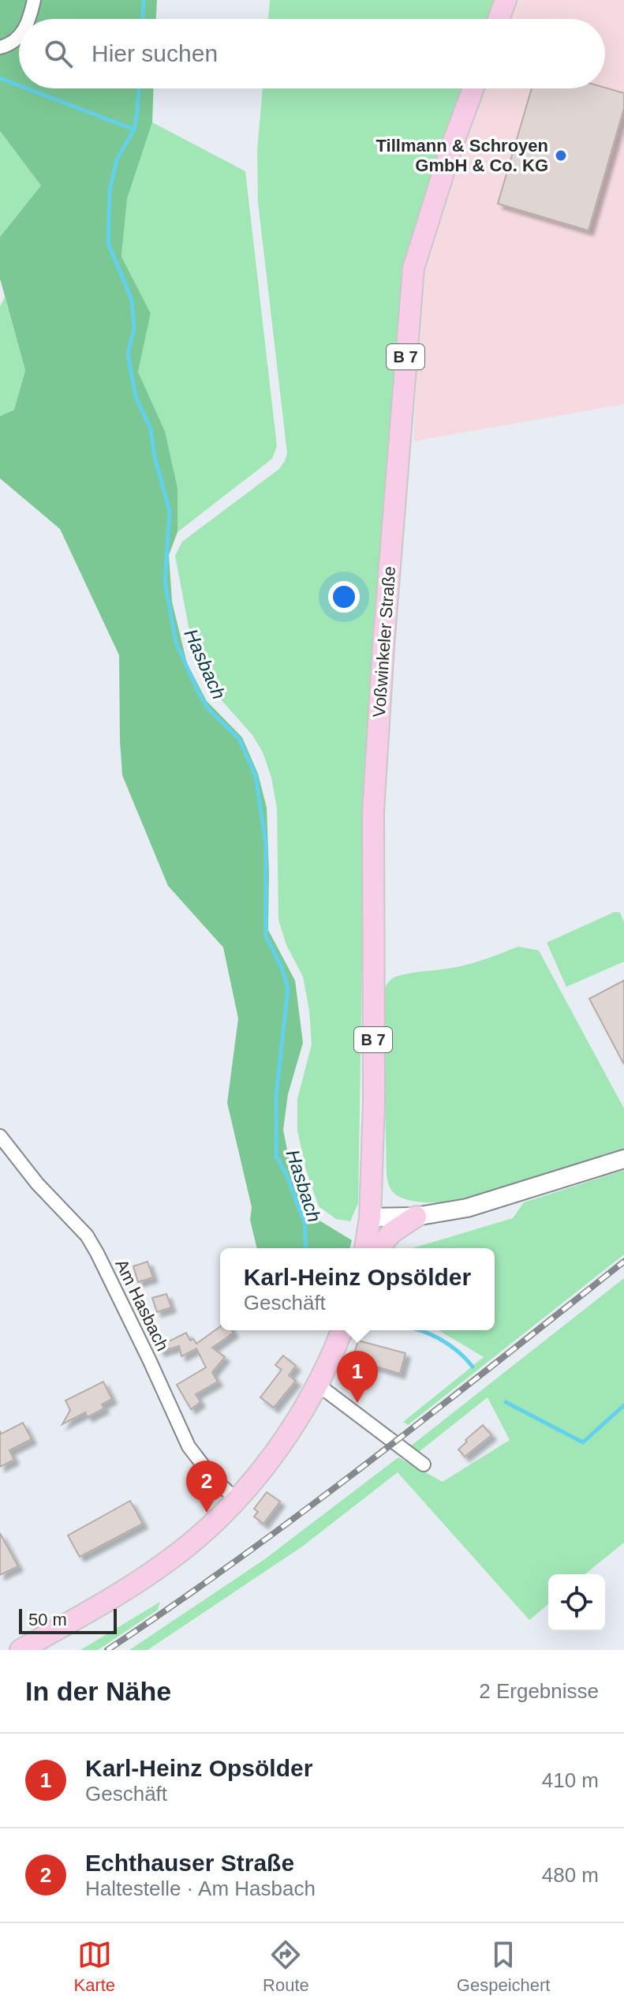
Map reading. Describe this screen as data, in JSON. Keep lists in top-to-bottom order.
{
  "streets": {
    "main road": ["B 7", "Voßwinkeler Straße"],
    "street": ["Am Hasbach"]
  },
  "crossings": [
    ["B 7", "Voßwinkeler Straße"]
  ],
  "water": ["Hasbach"],
  "places": ["Tillmann & Schroyen GmbH & Co. KG"],
  "scale_bar": "50 m",
  "page": {
    "search": "Hier suchen",
    "popup": ["Karl-Heinz Opsölder", "Geschäft"],
    "pins": ["1", "2"],
    "scale": "50 m",
    "heading": ["In der Nähe", "2 Ergebnisse"],
    "list": [
      {
        "mark": "1",
        "name": "Karl-Heinz Opsölder",
        "note": "Geschäft",
        "value": "410 m"
      },
      {
        "mark": "2",
        "name": "Echthauser Straße",
        "note": "Haltestelle · Am Hasbach",
        "value": "480 m"
      }
    ],
    "nav": ["Karte", "Route", "Gespeichert"]
  }
}
